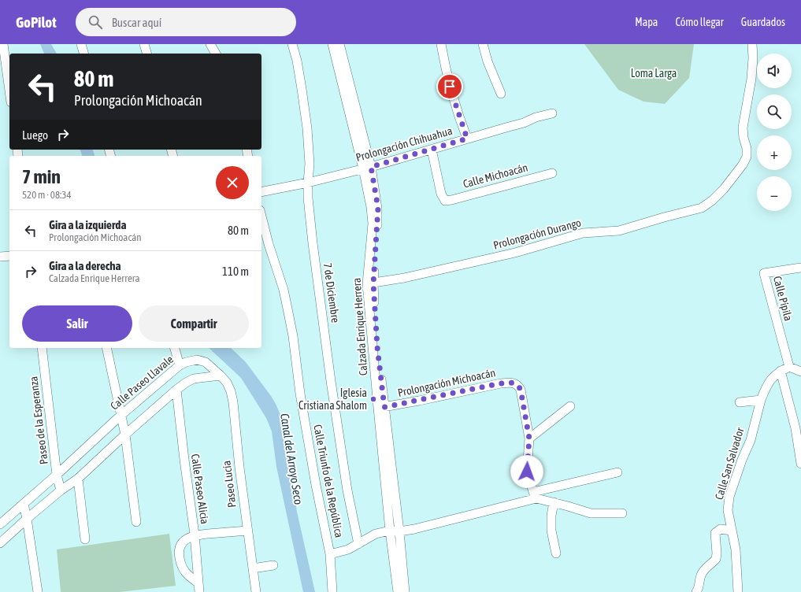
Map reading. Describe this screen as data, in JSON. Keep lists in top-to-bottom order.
{
  "streets": {
    "street": [
      "Prolongación Chihuahua",
      "Calle Michoacán",
      "Prolongación Durango",
      "7 de Diciembre",
      "Calle Pípila",
      "Calzada Enrique Herrera",
      "Calle Paseo Llavale",
      "Prolongación Michoacán",
      "Paseo de la Esperanza",
      "Calle San Salvador",
      "Calle Triunfo de la República",
      "Paseo Lucía",
      "Calle Paseo Alicia"
    ]
  },
  "crossings": [
    ["Prolongación Chihuahua", "Calle Michoacán"],
    ["Prolongación Chihuahua", "7 de Diciembre"],
    ["Prolongación Chihuahua", "Calzada Enrique Herrera"],
    ["Prolongación Durango", "Calzada Enrique Herrera"],
    ["Calle Pípila", "Calle San Salvador"],
    ["Calzada Enrique Herrera", "Prolongación Michoacán"],
    ["Calle Paseo Llavale", "Paseo de la Esperanza"],
    ["Calle Paseo Llavale", "Paseo Lucía"]
  ],
  "water": ["Canal del Arroyo Seco"],
  "parks": ["Loma Larga"],
  "places": ["Iglesia Cristiana Shalom"],
  "page": {
    "header": "GoPilot",
    "search": "Buscar aquí",
    "nav": ["Mapa", "Cómo llegar", "Guardados"],
    "map_buttons": ["+", "−"],
    "turn": ["80 m", "Prolongación Michoacán"],
    "then": "Luego",
    "heading": ["7 min", "520 m · 08:34"],
    "list": [
      {
        "name": "Gira a la izquierda",
        "note": "Prolongación Michoacán",
        "value": "80 m"
      },
      {
        "name": "Gira a la derecha",
        "note": "Calzada Enrique Herrera",
        "value": "110 m"
      }
    ],
    "buttons": ["Salir", "Compartir"]
  }
}
